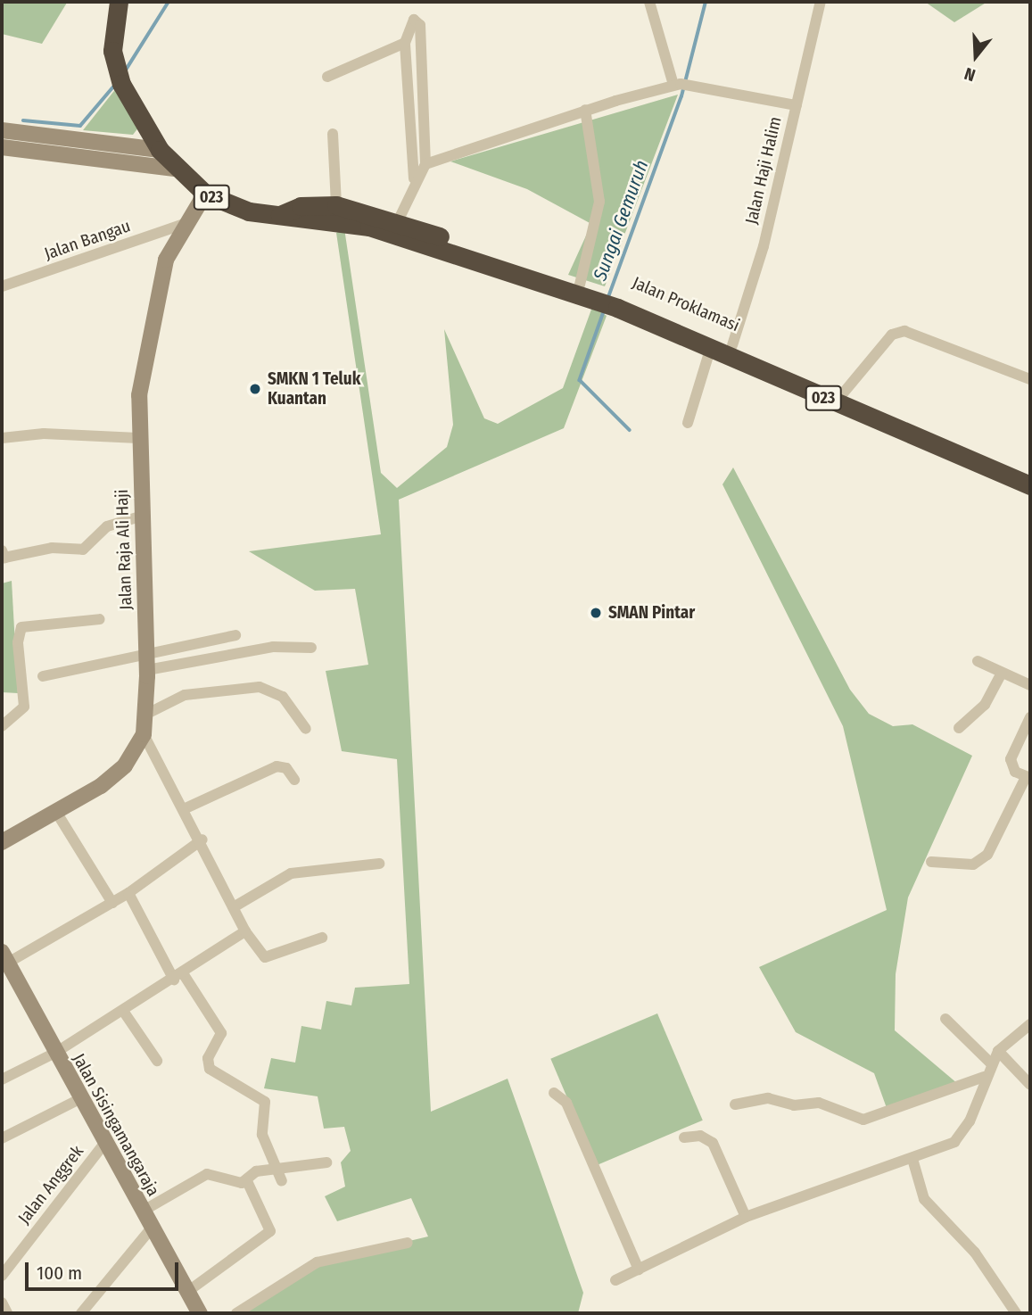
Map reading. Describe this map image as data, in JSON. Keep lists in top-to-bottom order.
{
  "streets": {
    "highway": ["023", "Jalan Proklamasi"],
    "street": [
      "Jalan Haji Halim",
      "Jalan Bangau",
      "Jalan Raja Ali Haji",
      "Jalan Sisingamangaraja",
      "Jalan Anggrek"
    ]
  },
  "crossings": [
    ["Jalan Haji Halim", "Jalan Proklamasi"],
    ["023", "Jalan Proklamasi"],
    ["Jalan Bangau", "Jalan Raja Ali Haji"],
    ["Jalan Proklamasi", "Jalan Raja Ali Haji"],
    ["Jalan Sisingamangaraja", "Jalan Anggrek"]
  ],
  "water": ["Sungai Gemuruh"],
  "places": ["SMKN 1 Teluk Kuantan", "SMAN Pintar"],
  "scale_bar": "100 m",
  "north": "bottom"
}
